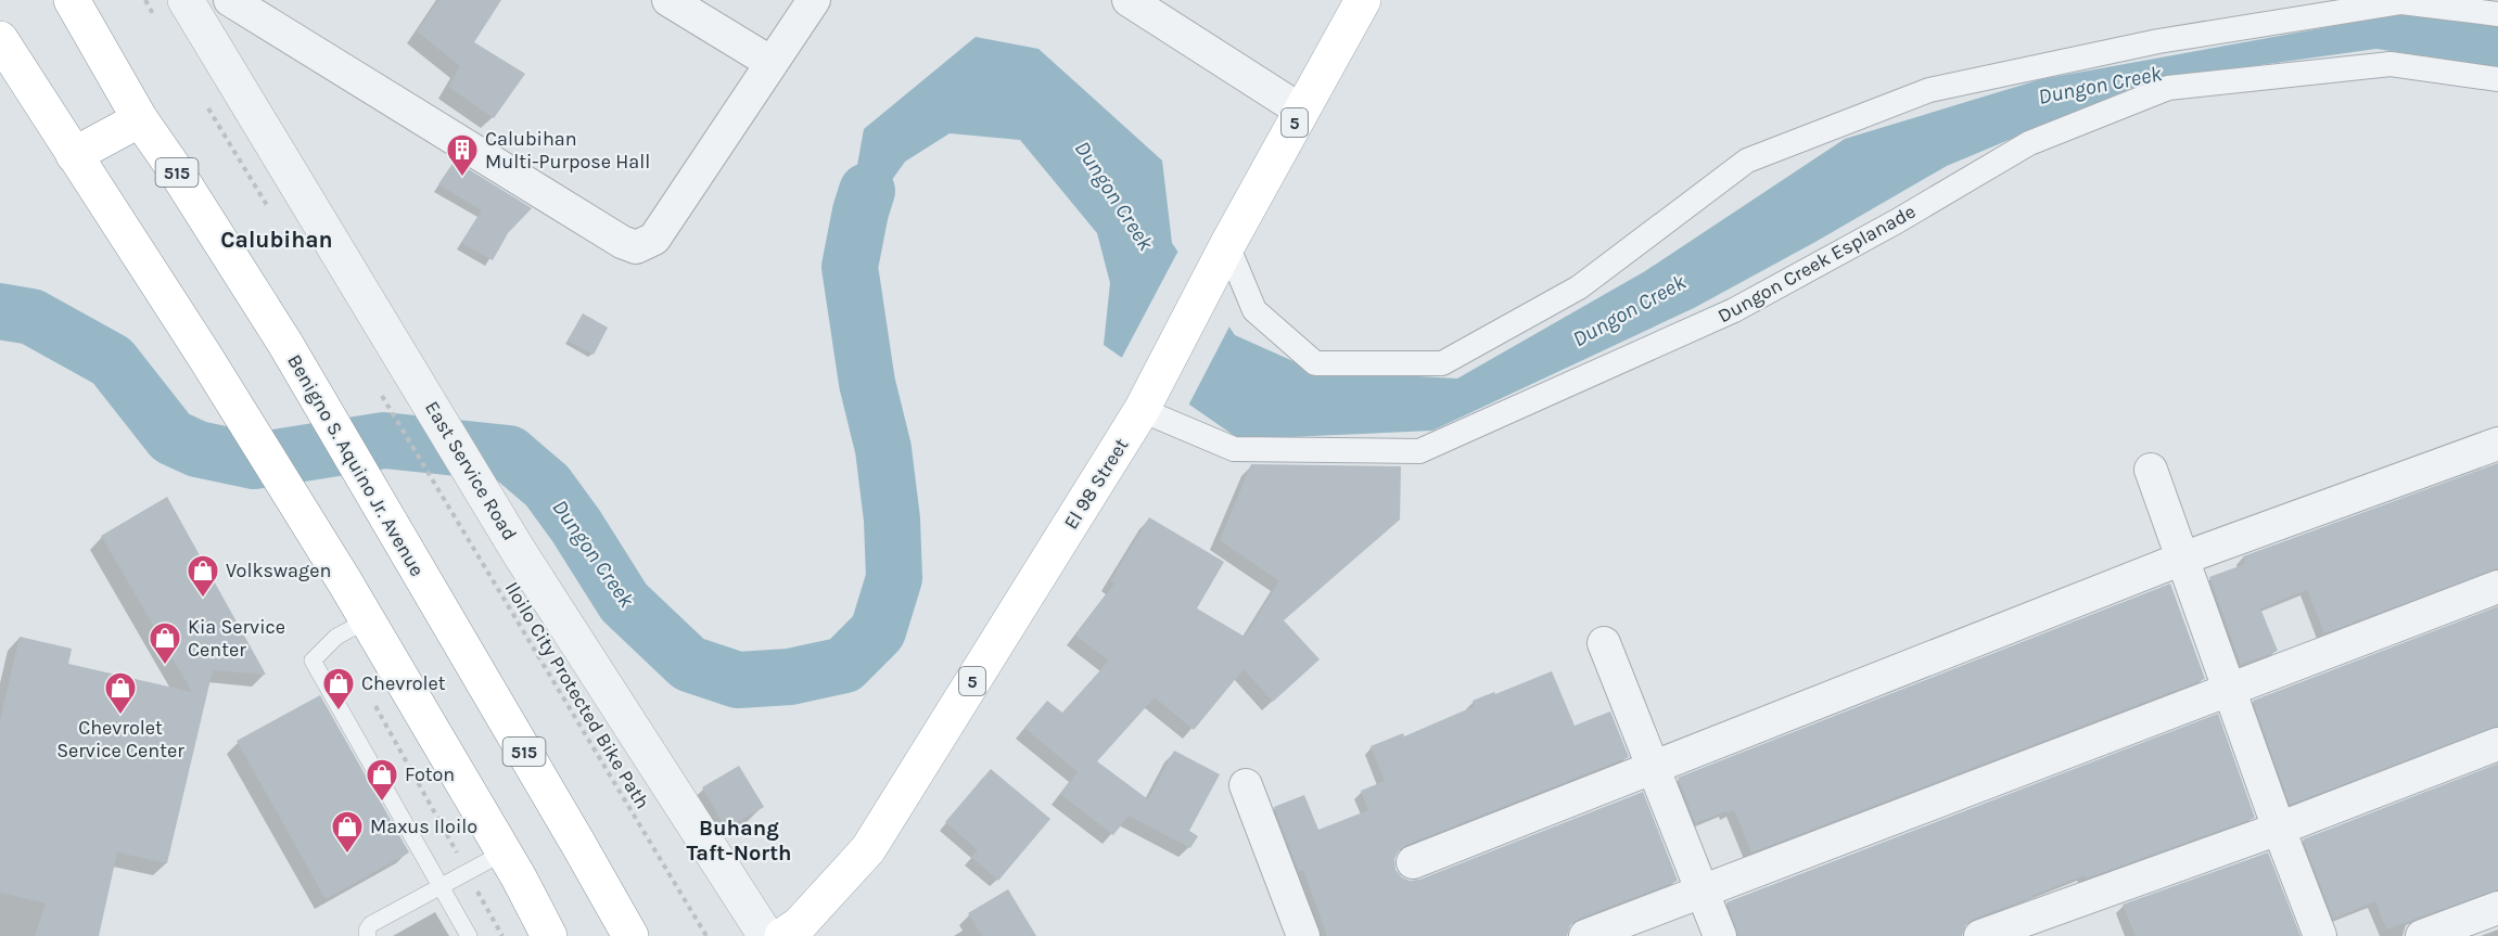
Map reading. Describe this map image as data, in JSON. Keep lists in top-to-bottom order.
{
  "streets": {
    "main road": [
      "5",
      "515",
      "Benigno S. Aquino Jr. Avenue",
      "El 98 Street"
    ],
    "street": ["Dungon Creek Esplanade", "East Service Road"],
    "path": ["Iloilo City Protected Bike Path"]
  },
  "crossings": [
    ["Dungon Creek Esplanade", "El 98 Street"]
  ],
  "districts": ["Calubihan", "Buhang Taft-North"],
  "water": ["Dungon Creek"],
  "places": {
    "building": ["Calubihan Multi-Purpose Hall"],
    "shop": [
      "Volkswagen",
      "Kia Service Center",
      "Chevrolet",
      "Chevrolet Service Center",
      "Foton",
      "Maxus Iloilo"
    ]
  }
}
